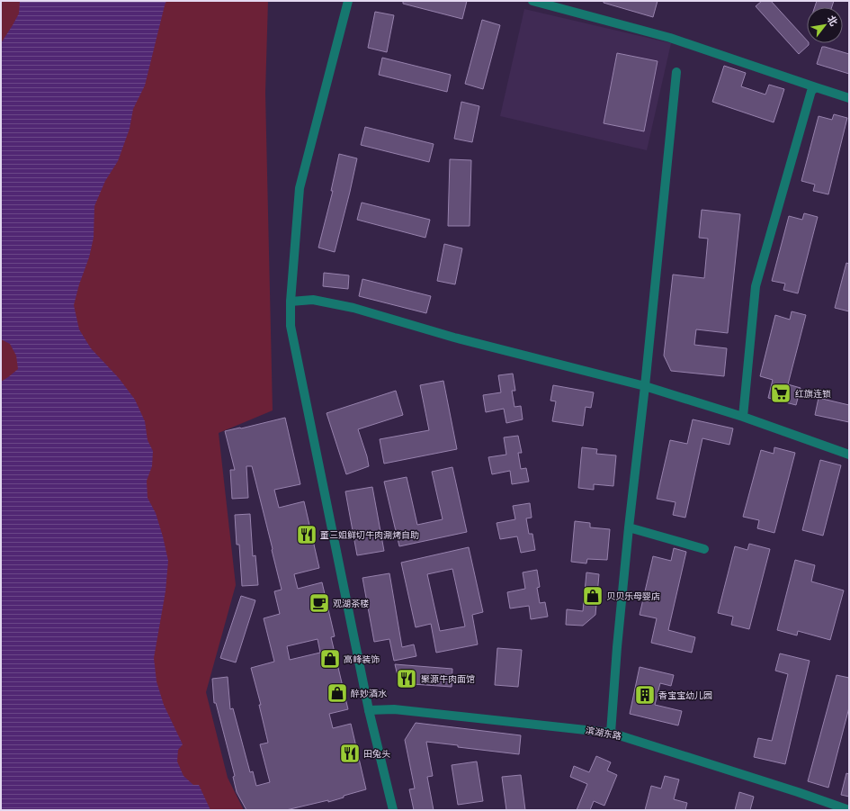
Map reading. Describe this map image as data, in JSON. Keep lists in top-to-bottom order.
{
  "streets": {
    "street": ["滨湖东路"]
  },
  "places": {
    "supermarket": ["红旗连锁"],
    "restaurant": ["董三姐鲜切牛肉涮烤自助", "聚源牛肉面馆", "田兔头"],
    "shop": ["贝贝乐母婴店", "高峰装饰", "醉妙酒水"],
    "cafe": ["观湖茶楼"],
    "building": ["香宝宝幼儿园"]
  },
  "north": "top right"
}
